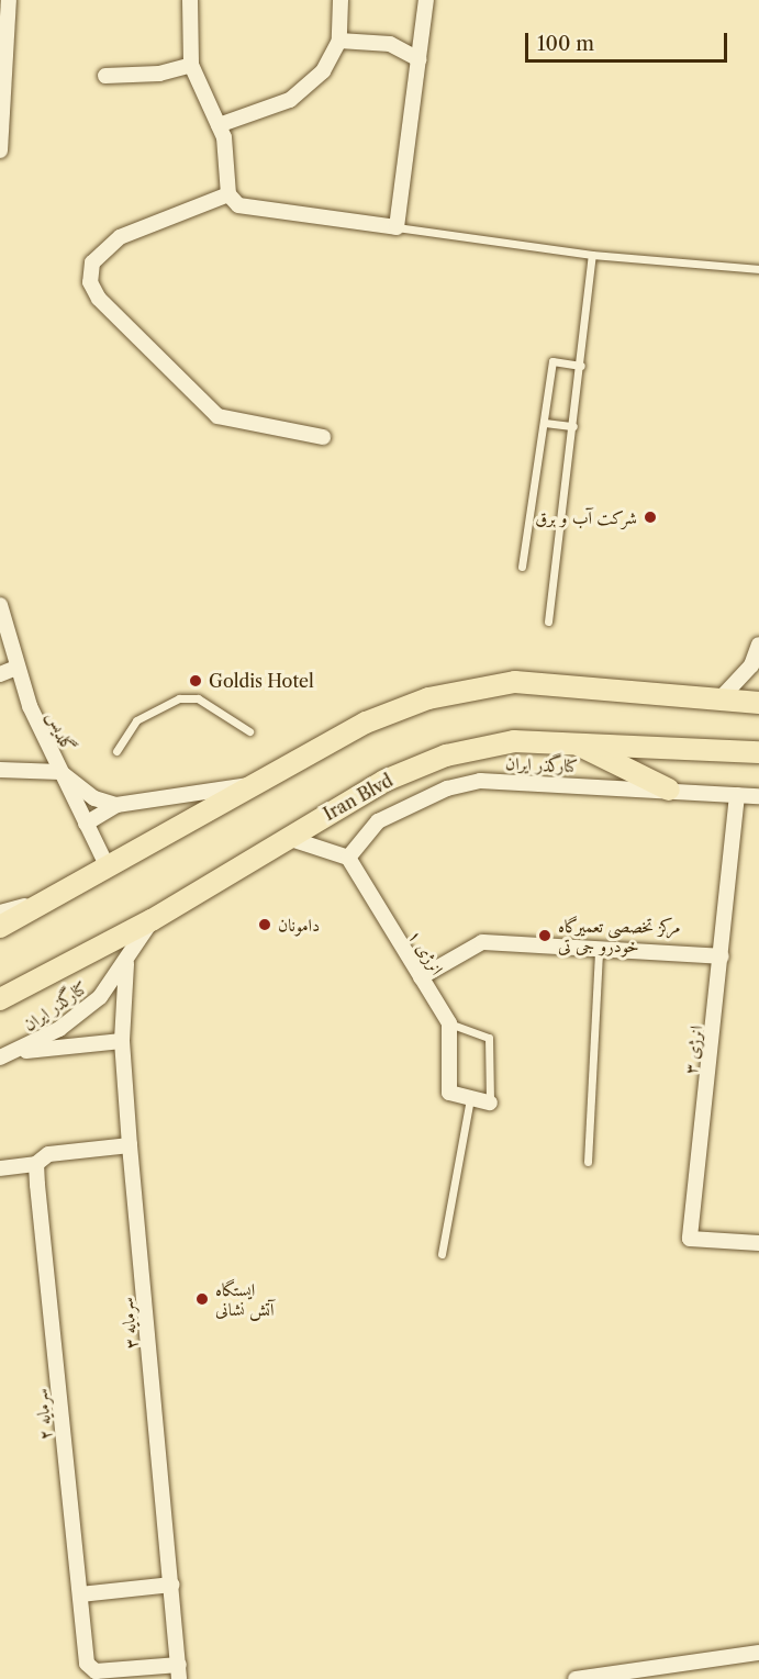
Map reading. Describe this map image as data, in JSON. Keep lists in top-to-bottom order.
{
  "streets": {
    "main road": ["Iran Blvd"],
    "street": [
      "گلدیس",
      "کنارگذر ایران",
      "انرژی ۱",
      "انرژی ۳",
      "سرمایه ۳",
      "سرمایه ۲"
    ]
  },
  "crossings": [
    ["کنارگذر ایران", "Iran Blvd"],
    ["کنارگذر ایران", "انرژی ۱"],
    ["کنارگذر ایران", "انرژی ۳"],
    ["کنارگذر ایران", "سرمایه ۳"],
    ["سرمایه ۳", "سرمایه ۲"]
  ],
  "places": [
    "شرکت آب و برق",
    "Goldis Hotel",
    "دامونان",
    "مرکز تخصصی تعمیرگاه خودرو جی تی",
    "ایستگاه آتش نشانی"
  ],
  "scale_bar": "100 m"
}
